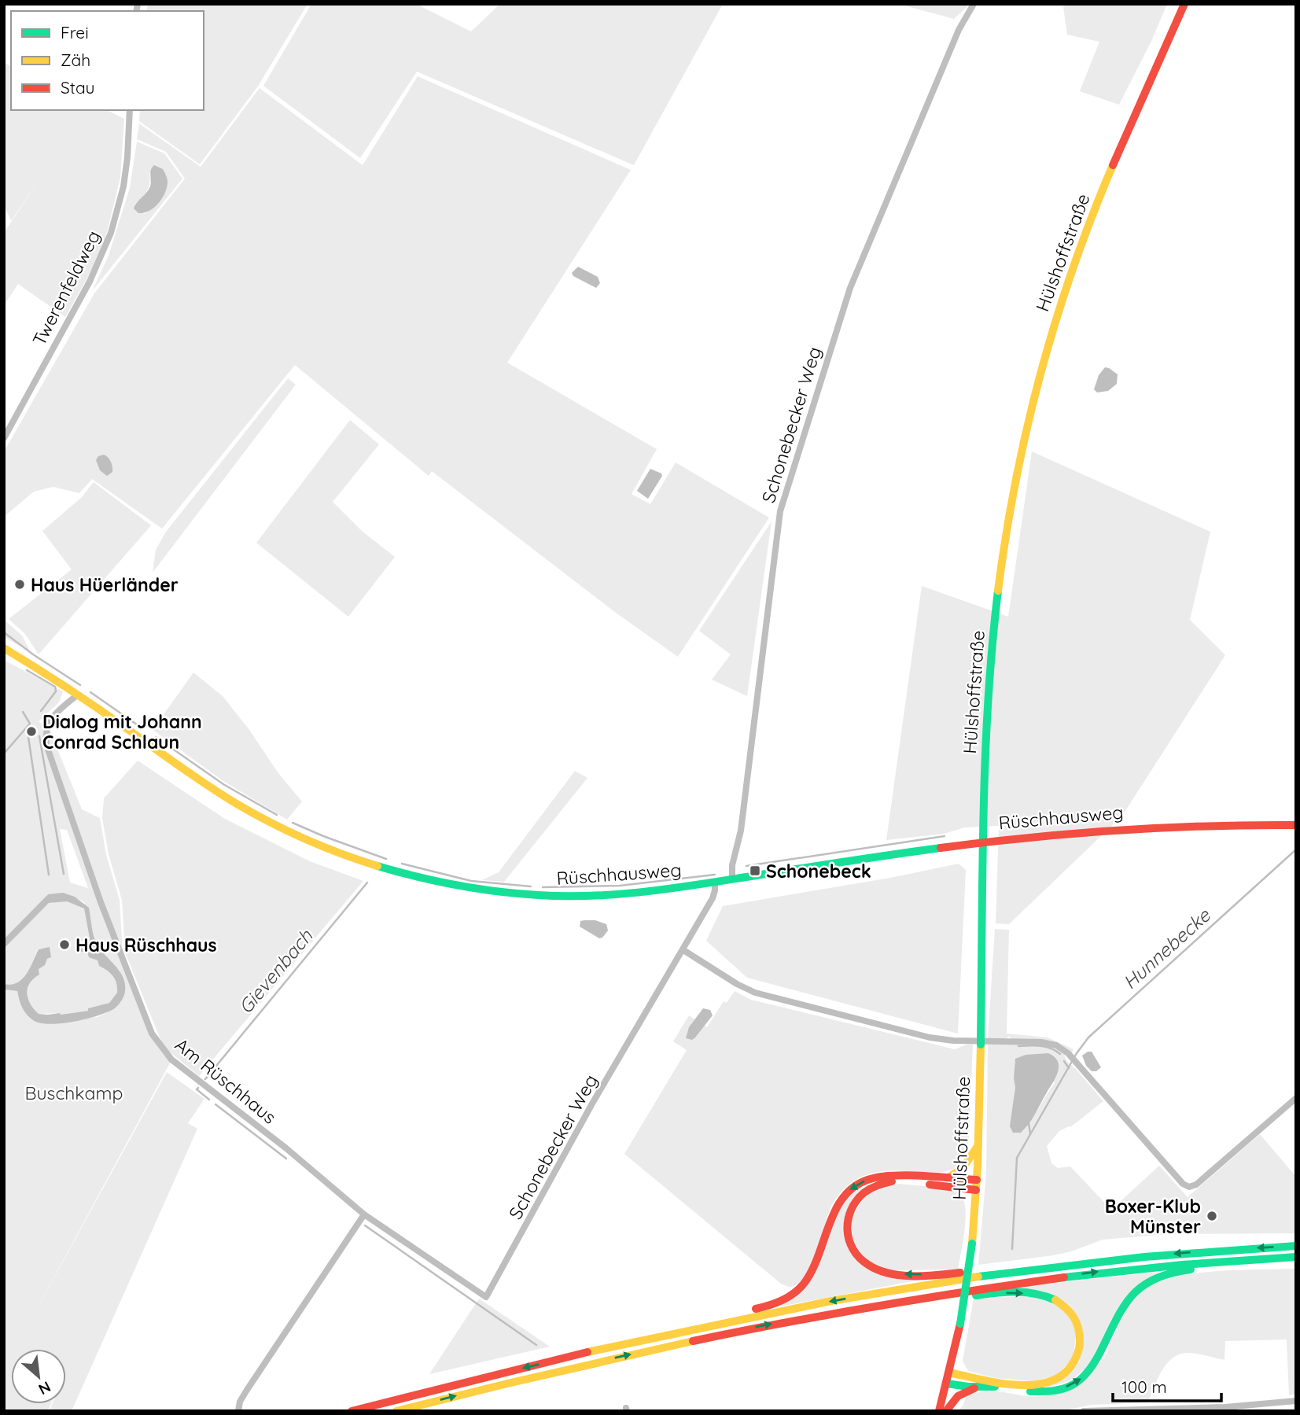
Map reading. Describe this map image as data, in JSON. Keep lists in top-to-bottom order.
{
  "streets": {
    "main road": ["Hülshoffstraße", "Rüschhausweg"],
    "street": ["Twerenfeldweg", "Schonebecker Weg", "Am Rüschhaus"]
  },
  "crossings": [
    ["Hülshoffstraße", "Rüschhausweg"],
    ["Schonebecker Weg", "Rüschhausweg"],
    ["Schonebecker Weg", "Am Rüschhaus"],
    ["Rüschhausweg", "Am Rüschhaus"]
  ],
  "water": ["Hunnebecke", "Gievenbach"],
  "parks": ["Buschkamp"],
  "places": {
    "other": [
      "Haus Hüerländer",
      "Dialog mit Johann Conrad Schlaun",
      "Haus Rüschhaus",
      "Boxer-Klub Münster"
    ],
    "transit": ["Schonebeck"]
  },
  "legend": ["Frei", "Zäh", "Stau"],
  "scale_bar": "100 m",
  "north": "bottom right"
}
